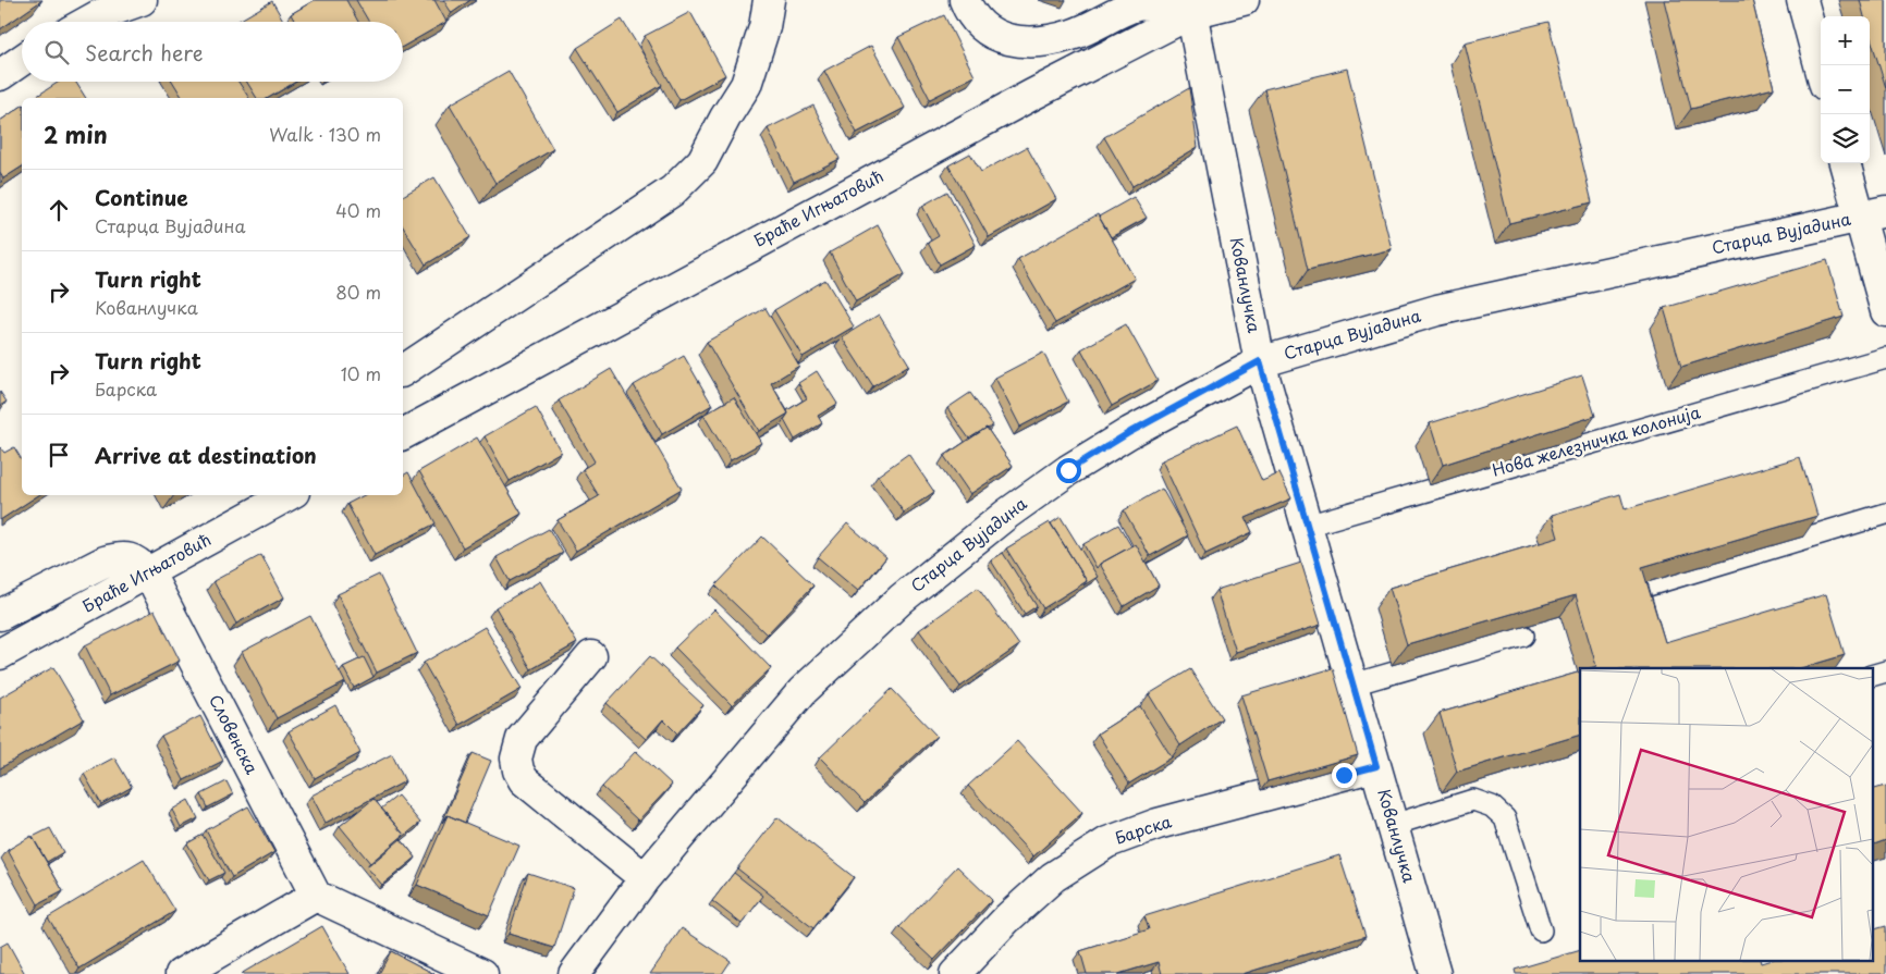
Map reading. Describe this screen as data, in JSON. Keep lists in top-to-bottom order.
{
  "streets": {
    "street": [
      "Браће Игњатовић",
      "Старца Вујадина",
      "Кованлучка",
      "Словенска",
      "Барска"
    ],
    "lane": ["Нова железничка колонија"]
  },
  "crossings": [
    ["Браће Игњатовић", "Кованлучка"],
    ["Браће Игњатовић", "Словенска"],
    ["Старца Вујадина", "Кованлучка"],
    ["Кованлучка", "Нова железничка колонија"],
    ["Кованлучка", "Барска"]
  ],
  "page": {
    "map_buttons": ["+", "−"],
    "search": "Search here",
    "heading": ["2 min", "Walk · 130 m"],
    "list": [
      ["Continue", "Старца Вујадина", "40 m"],
      ["Turn right", "Кованлучка", "80 m"],
      ["Turn right", "Барска", "10 m"],
      "Arrive at destination"
    ]
  }
}
